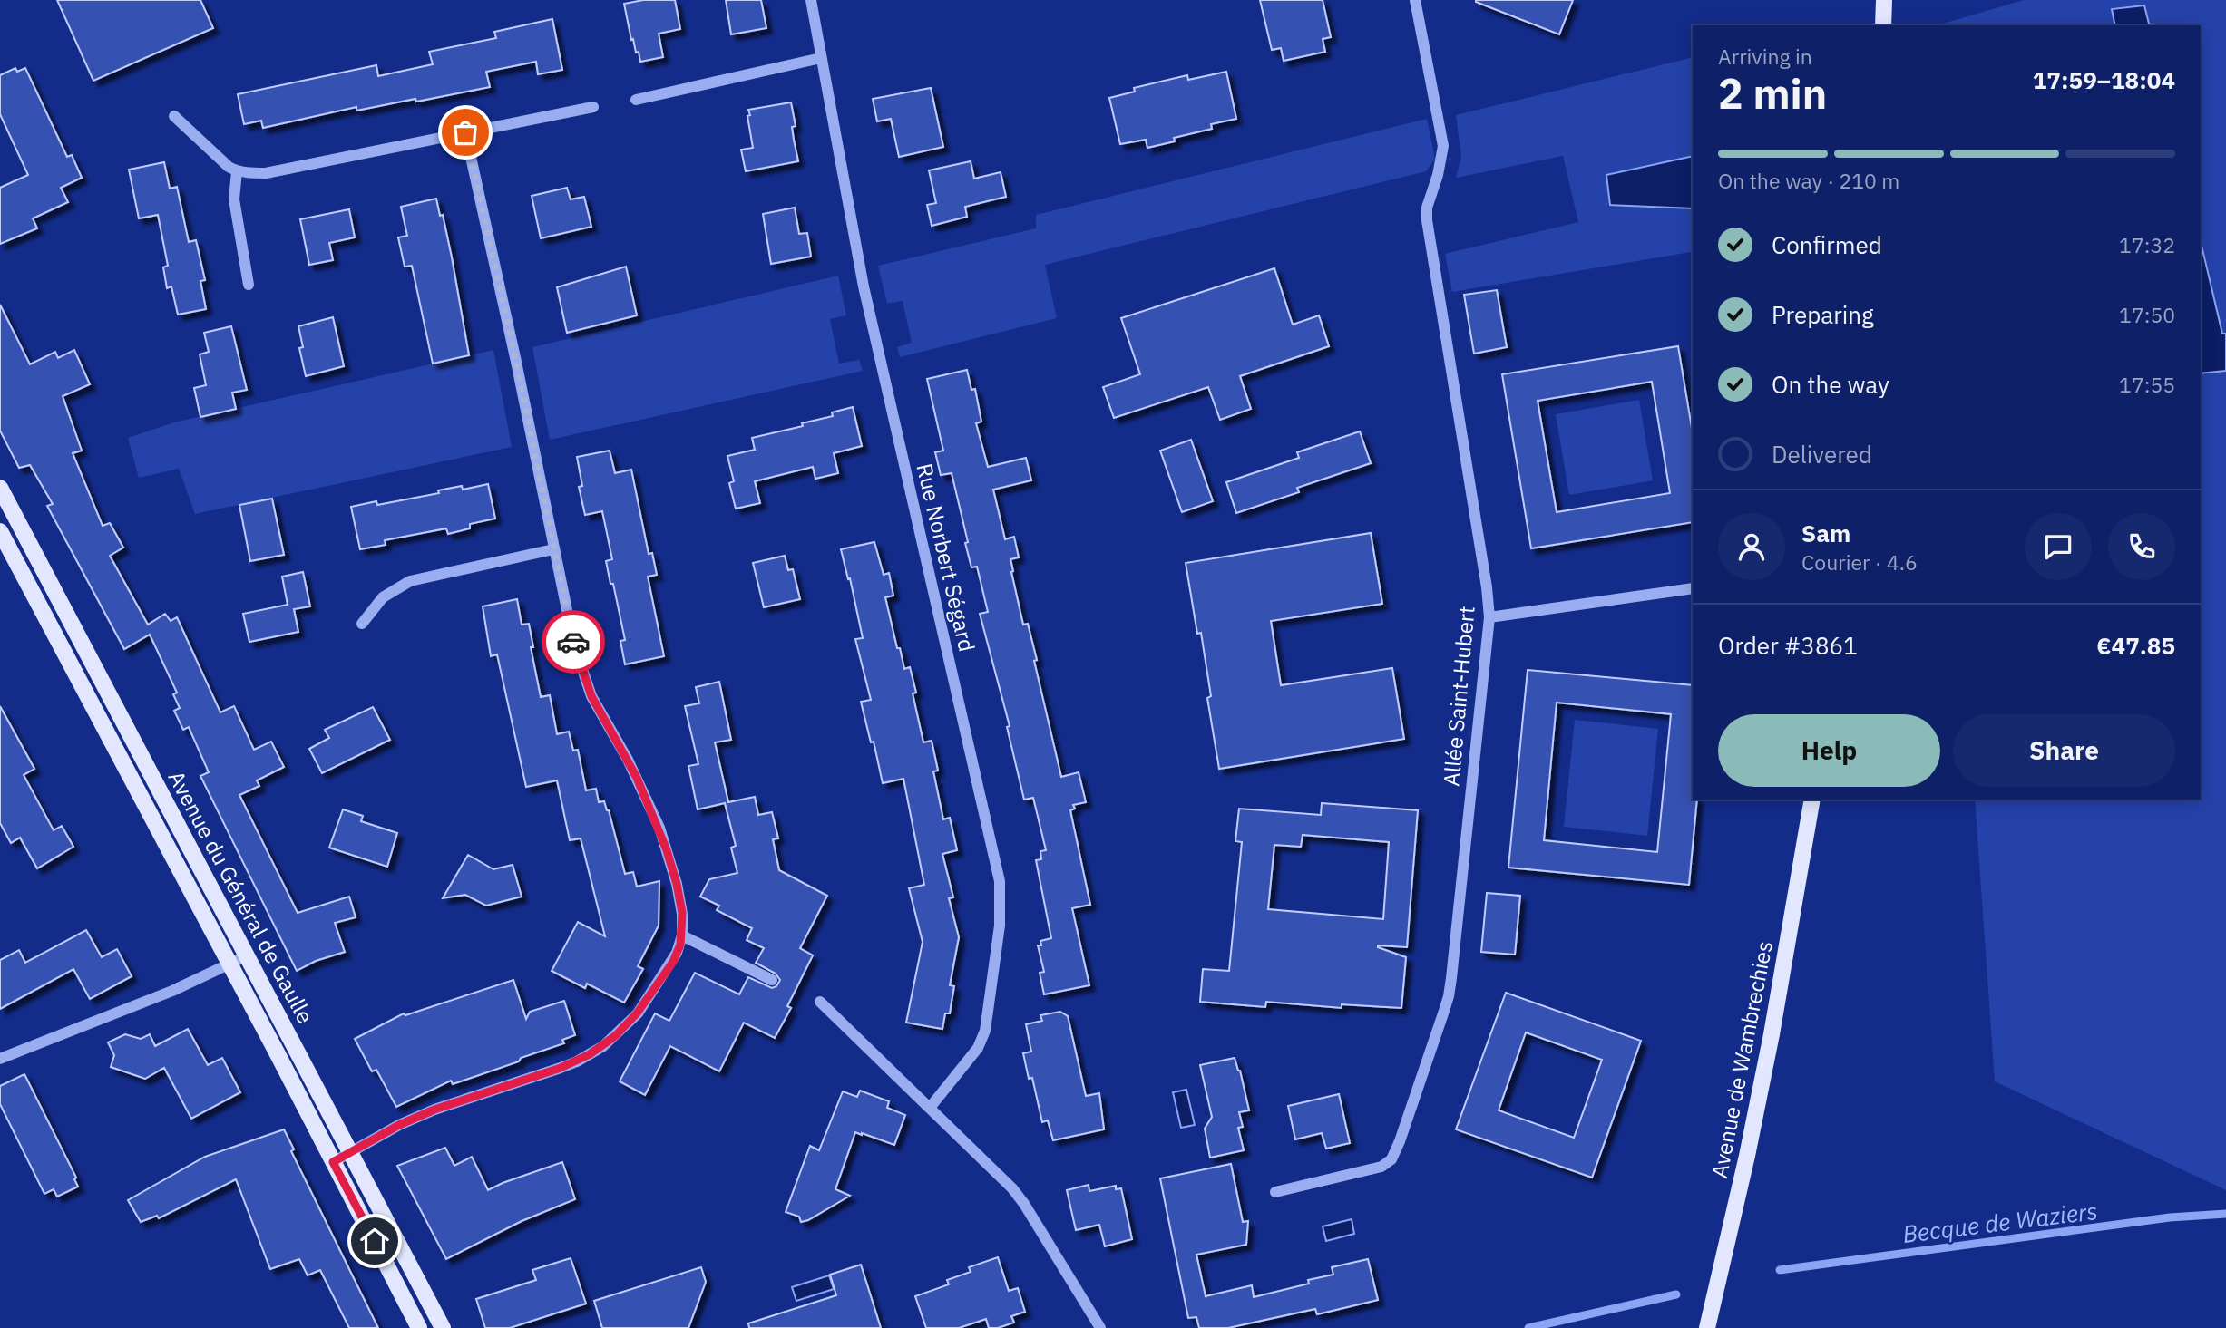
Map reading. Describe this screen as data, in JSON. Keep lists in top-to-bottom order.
{
  "streets": {
    "main road": ["Avenue du Général de Gaulle", "Avenue de Wambrechies"],
    "street": ["Rue Norbert Ségard", "Allée Saint-Hubert"]
  },
  "water": ["Becque de Waziers"],
  "page": {
    "heading": ["2 min", "Arriving in", "17:59–18:04"],
    "panel": [
      "Sam",
      "Courier · 4.6",
      "Order #3861",
      "€47.85"
    ],
    "bar": "On the way · 210 m",
    "list": [
      ["Confirmed", "17:32"],
      ["Preparing", "17:50"],
      ["On the way", "17:55"],
      "Delivered"
    ],
    "buttons": ["Help", "Share"]
  }
}
